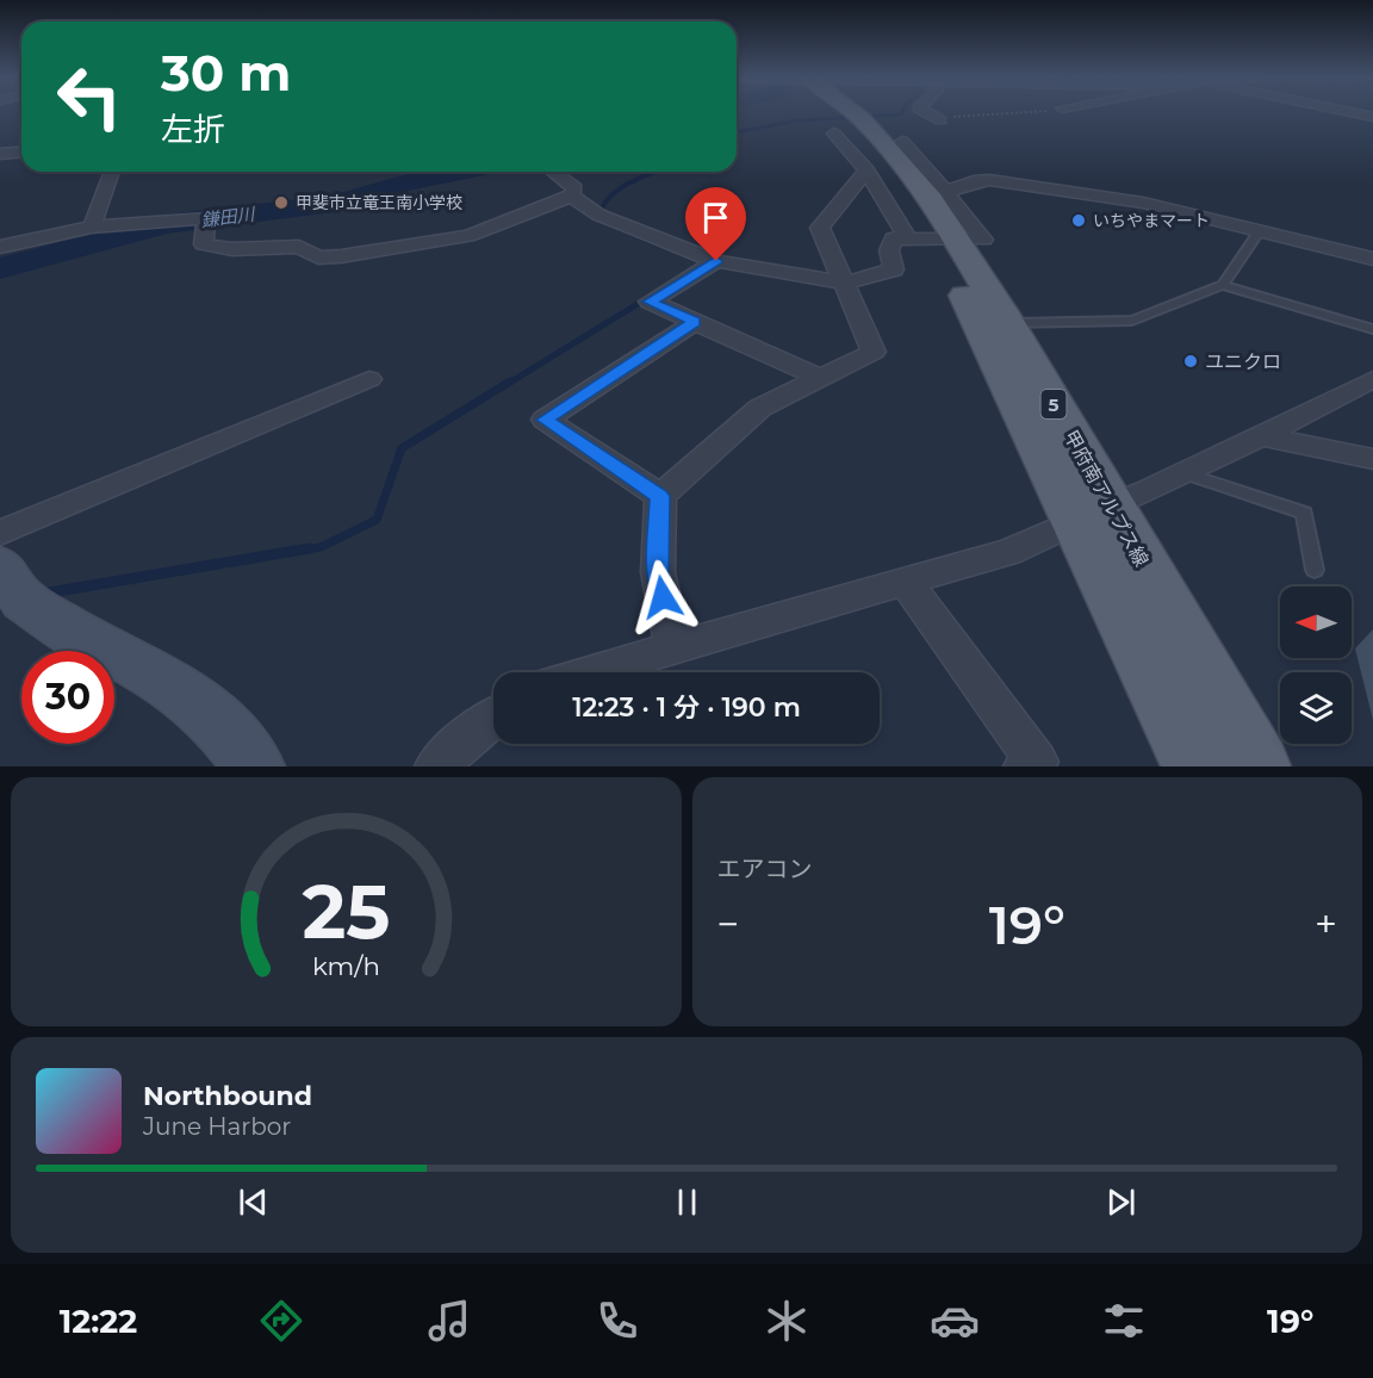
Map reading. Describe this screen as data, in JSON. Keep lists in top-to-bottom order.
{
  "streets": {
    "main road": ["5", "甲府南アルプス線"]
  },
  "water": ["鎌田川"],
  "places": ["甲斐市立竜王南小学校", "いちやまマート", "ユニクロ"],
  "north": "left",
  "page": {
    "turn": ["30 m", "左折"],
    "limit": "30",
    "trip": "12:23 · 1 分 · 190 m",
    "tile": "エアコン",
    "heat": ["−", "19°", "+"],
    "song": ["Northbound", "June Harbor"],
    "tabs": ["12:22", "19°"],
    "gauge": ["25", "km/h"]
  }
}
